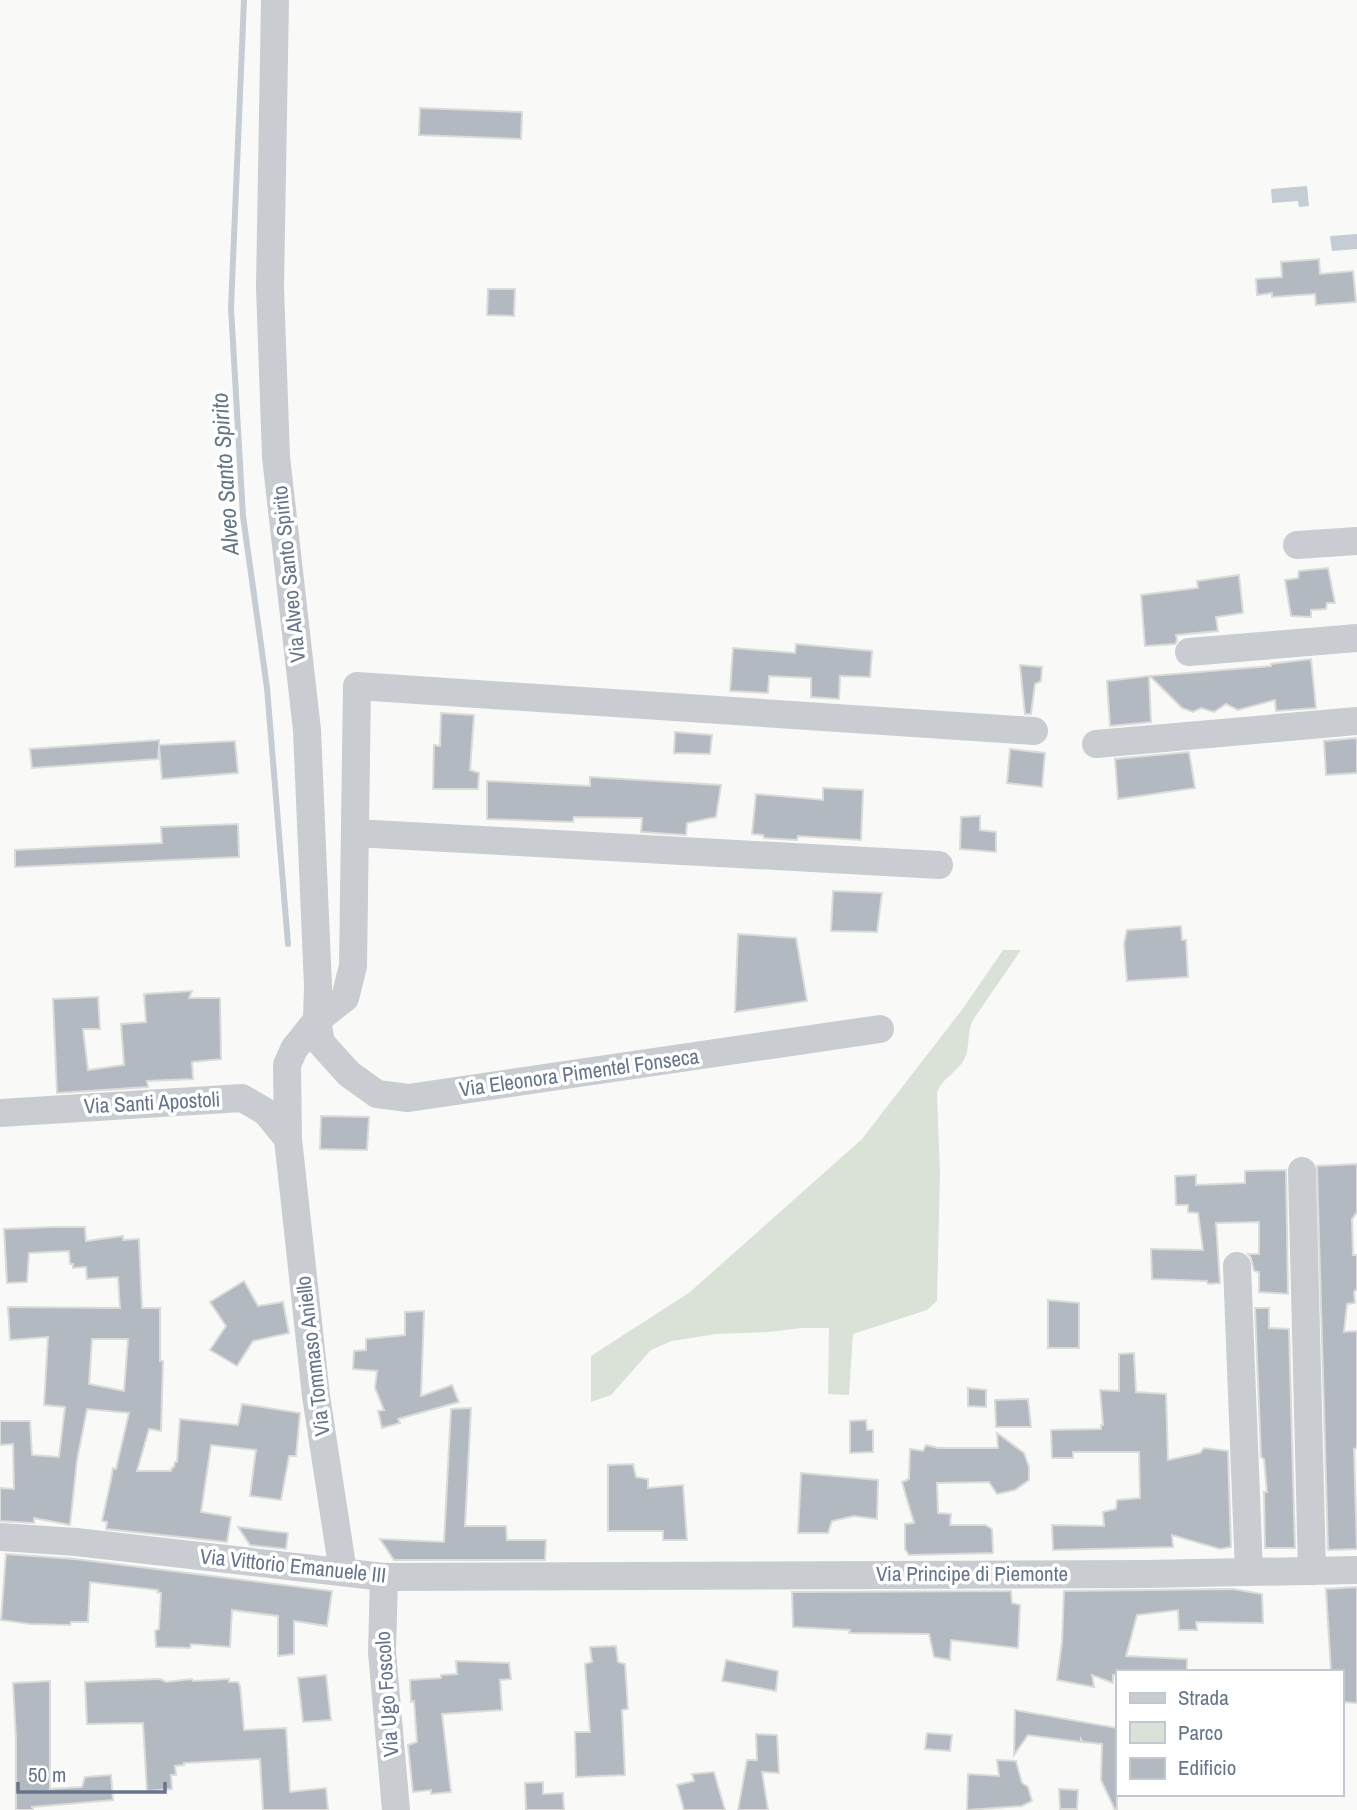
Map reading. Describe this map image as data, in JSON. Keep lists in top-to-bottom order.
{
  "streets": {
    "street": [
      "Via Alveo Santo Spirito",
      "Via Eleonora Pimentel Fonseca",
      "Via Santi Apostoli",
      "Via Tommaso Aniello",
      "Via Vittorio Emanuele III",
      "Via Principe di Piemonte",
      "Via Ugo Foscolo"
    ]
  },
  "crossings": [
    ["Via Alveo Santo Spirito", "Via Eleonora Pimentel Fonseca"],
    ["Via Santi Apostoli", "Via Tommaso Aniello"],
    ["Via Tommaso Aniello", "Via Vittorio Emanuele III"],
    ["Via Vittorio Emanuele III", "Via Principe di Piemonte"],
    ["Via Vittorio Emanuele III", "Via Ugo Foscolo"]
  ],
  "water": ["Alveo Santo Spirito"],
  "legend": ["Strada", "Parco", "Edificio"],
  "scale_bar": "50 m"
}
